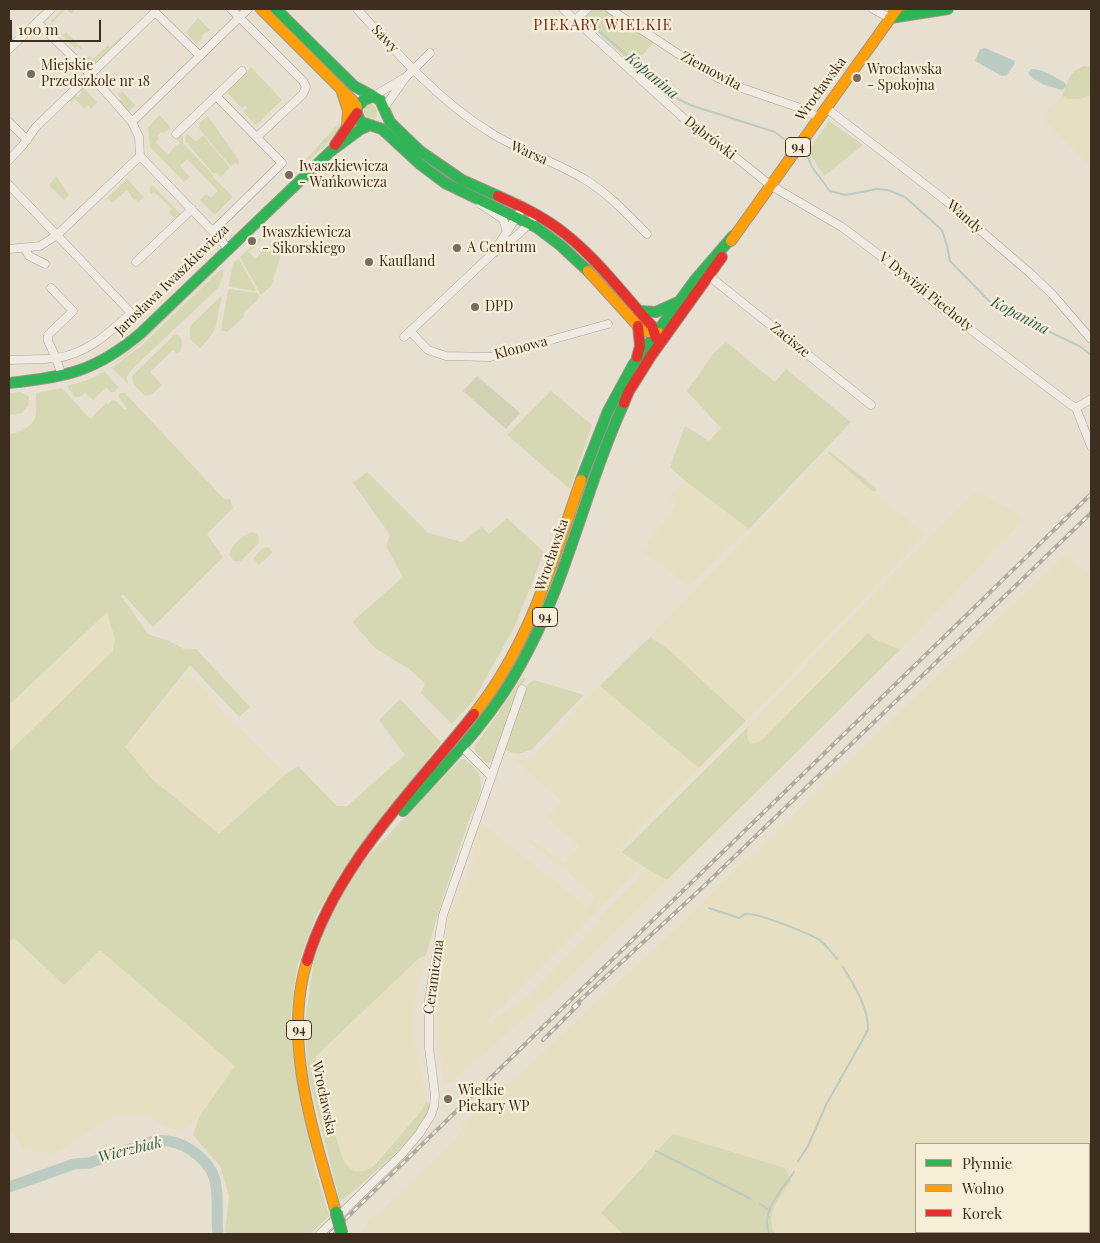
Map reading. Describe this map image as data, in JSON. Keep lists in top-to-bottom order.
{
  "streets": {
    "main road": ["Wrocławska", "94", "Jarosława Iwaszkiewicza"],
    "street": [
      "Sawy",
      "Ziemowita",
      "Dąbrówki",
      "Warsa",
      "Wandy",
      "V Dywizji Piechoty",
      "Zacisze",
      "Klonowa",
      "Ceramiczna"
    ]
  },
  "crossings": [
    ["Sawy", "Warsa"],
    ["Ziemowita", "Wrocławska"],
    ["Ziemowita", "Wandy"],
    ["Wrocławska", "Dąbrówki"],
    ["Wrocławska", "Wandy"],
    ["Wrocławska", "V Dywizji Piechoty"],
    ["Wrocławska", "Zacisze"],
    ["Dąbrówki", "V Dywizji Piechoty"]
  ],
  "districts": ["PIEKARY WIELKIE"],
  "water": ["Kopanina", "Wierzbiak"],
  "places": [
    "Miejskie Przedszkole nr 18",
    "Wrocławska - Spokojna",
    "Iwaszkiewicza - Wańkowicza",
    "Iwaszkiewicza - Sikorskiego",
    "A Centrum",
    "Kaufland",
    "DPD",
    "Wielkie Piekary WP"
  ],
  "legend": ["Płynnie", "Wolno", "Korek"],
  "scale_bar": "100 m"
}
